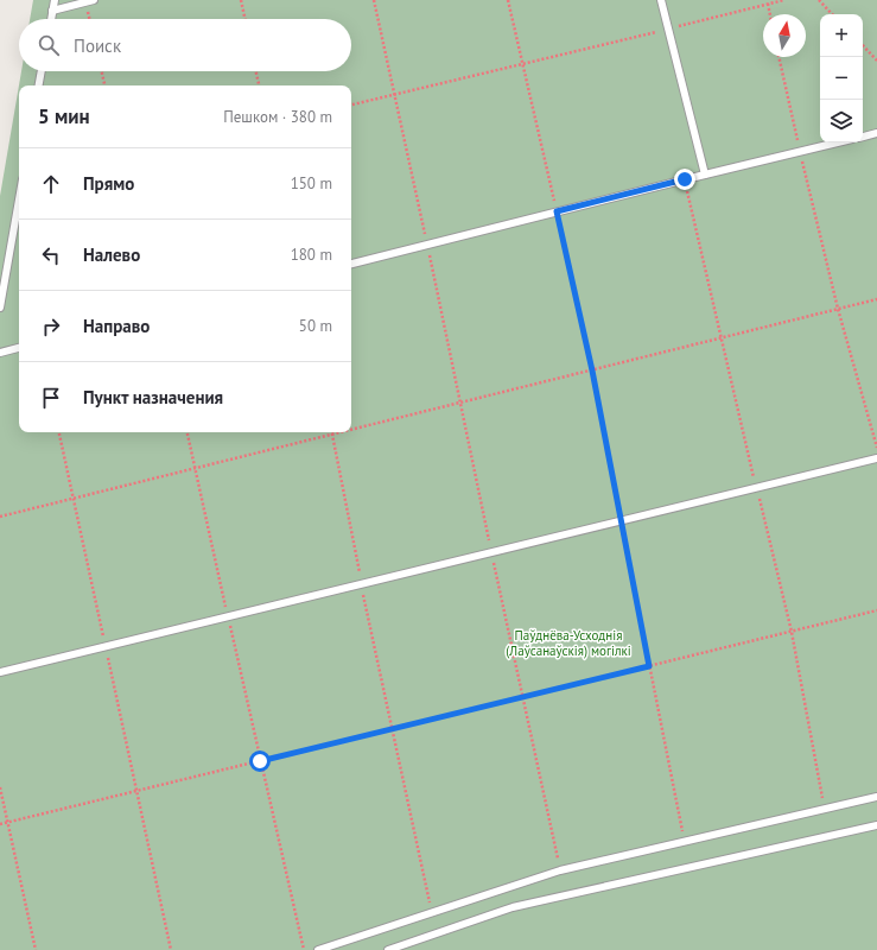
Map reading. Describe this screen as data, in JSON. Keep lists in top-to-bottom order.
{
  "parks": ["Паўднёва-Усходнія (Лаўсанаўскія) могілкі"],
  "north": "top",
  "page": {
    "map_buttons": ["+", "−"],
    "search": "Поиск",
    "heading": ["5 мин", "Пешком · 380 m"],
    "list": [
      ["Прямо", "150 m"],
      ["Налево", "180 m"],
      ["Направо", "50 m"],
      "Пункт назначения"
    ]
  }
}
